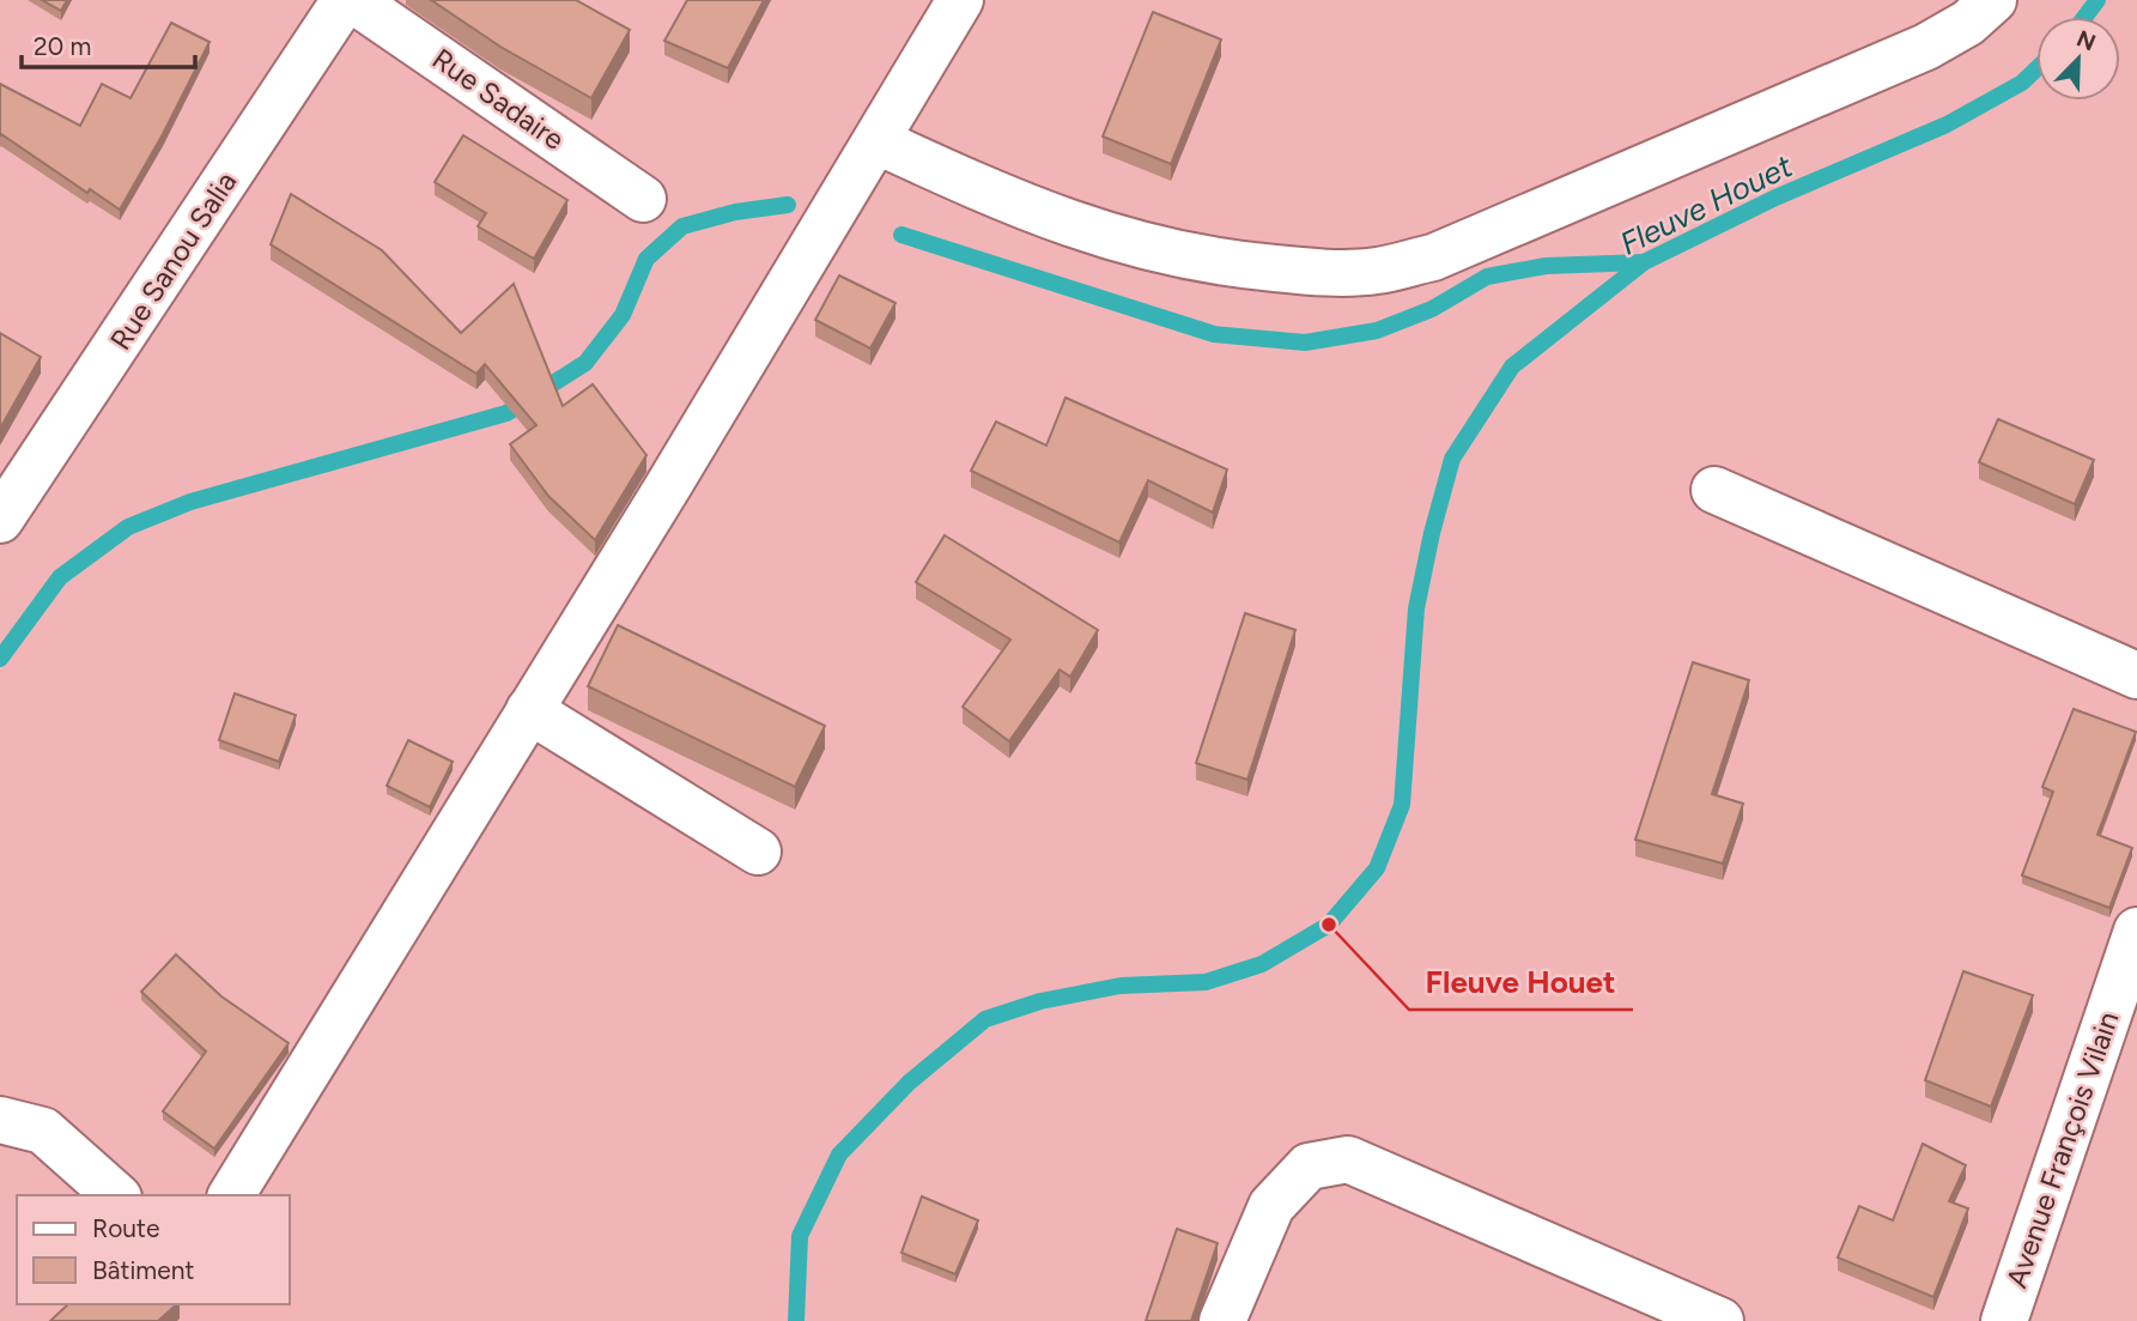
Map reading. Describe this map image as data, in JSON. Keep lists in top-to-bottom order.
{
  "streets": {
    "street": ["Rue Sadaire", "Rue Sanou Salia", "Avenue François Vilain"]
  },
  "water": ["Fleuve Houet"],
  "places": ["Fleuve Houet"],
  "legend": ["Route", "Bâtiment"],
  "scale_bar": "20 m",
  "north": "top right"
}
